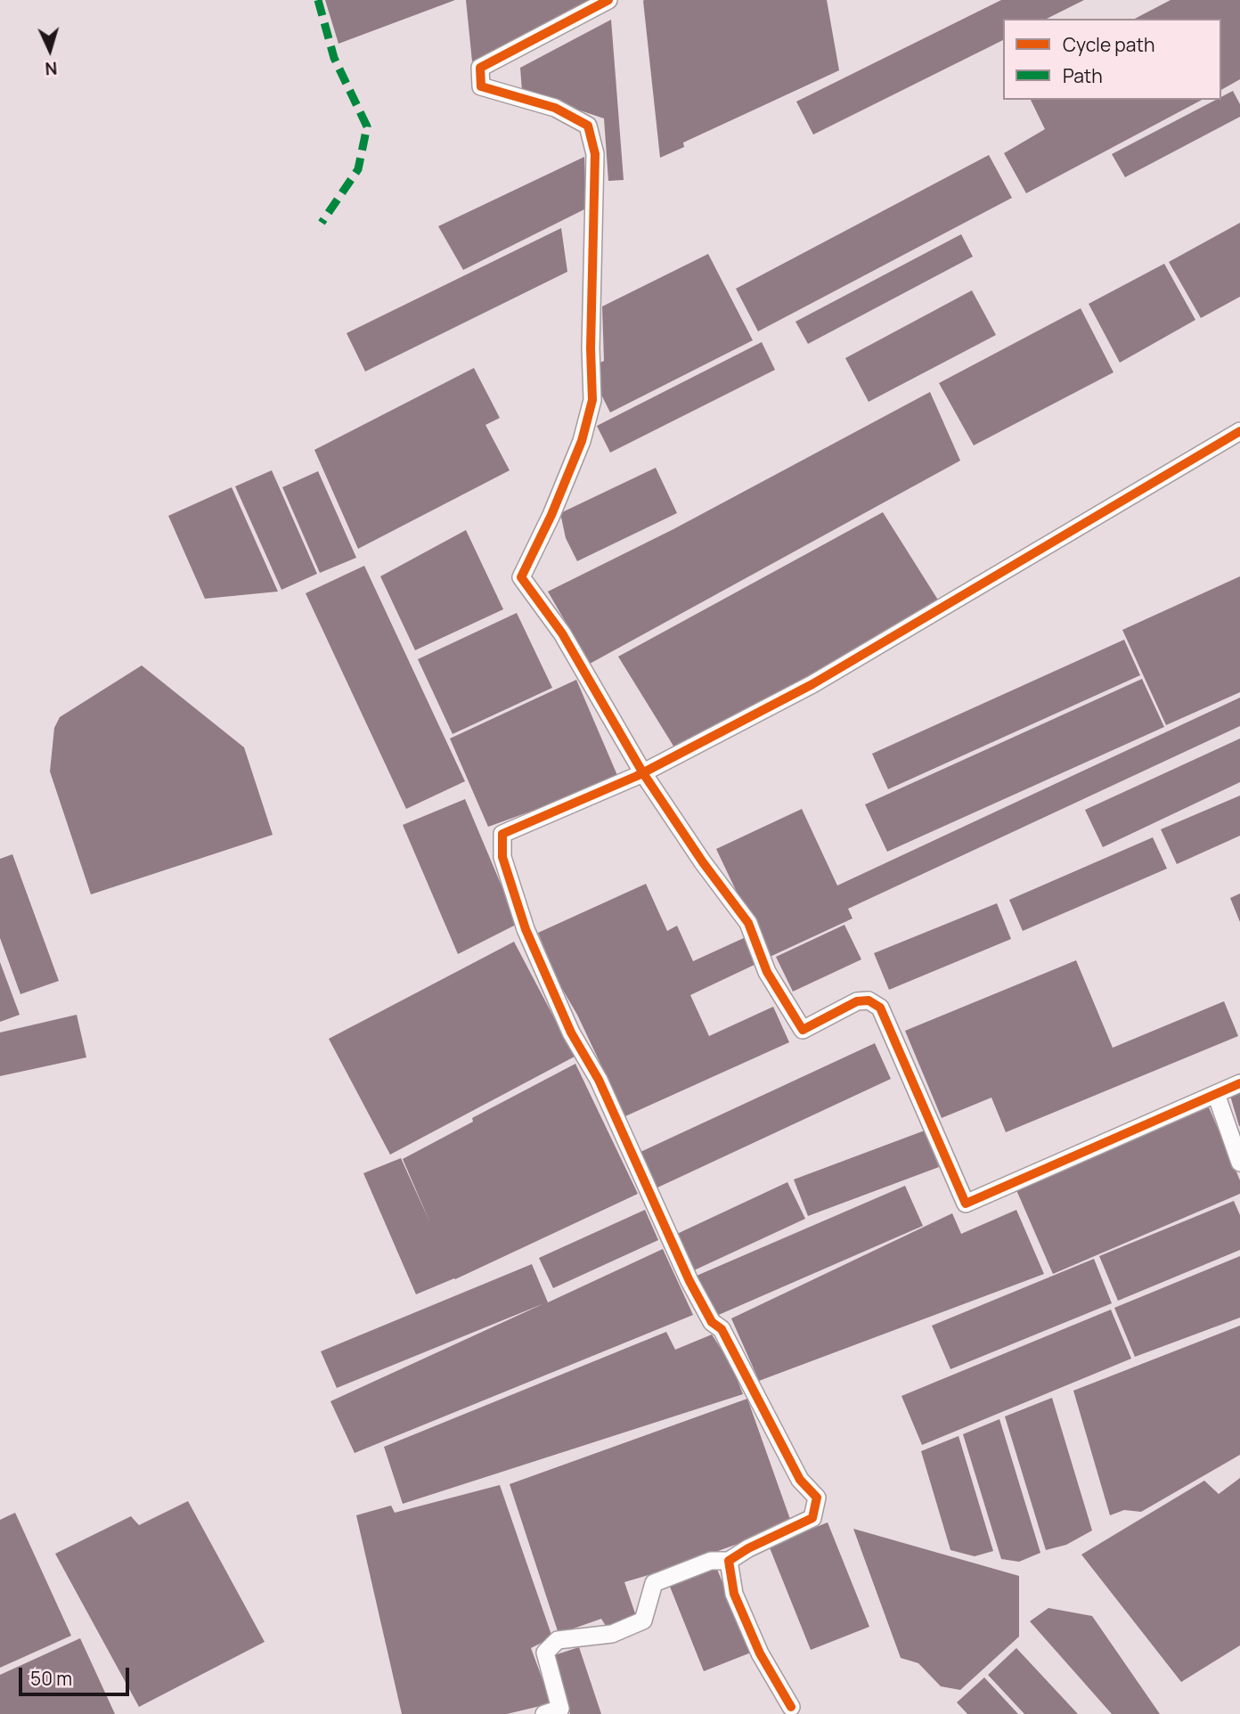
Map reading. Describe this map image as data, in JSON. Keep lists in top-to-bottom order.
{
  "legend": ["Cycle path", "Path"],
  "scale_bar": "50 m",
  "north": "bottom"
}
